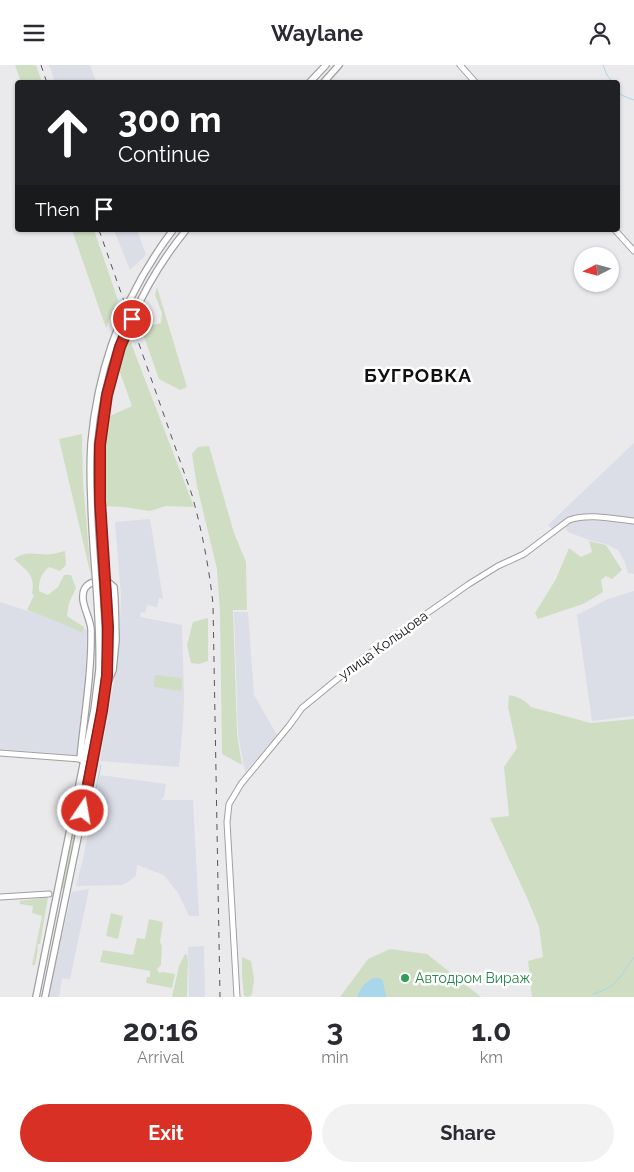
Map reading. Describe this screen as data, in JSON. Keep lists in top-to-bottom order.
{
  "streets": {
    "street": ["улица Кольцова"]
  },
  "districts": ["БУГРОВКА"],
  "places": ["Автодром Вираж"],
  "north": "left",
  "page": {
    "header": "Waylane",
    "turn": ["300 m", "Continue"],
    "then": "Then",
    "eta": [
      "20:16",
      "Arrival",
      "3",
      "min",
      "1.0",
      "km"
    ],
    "buttons": ["Exit", "Share"]
  }
}
